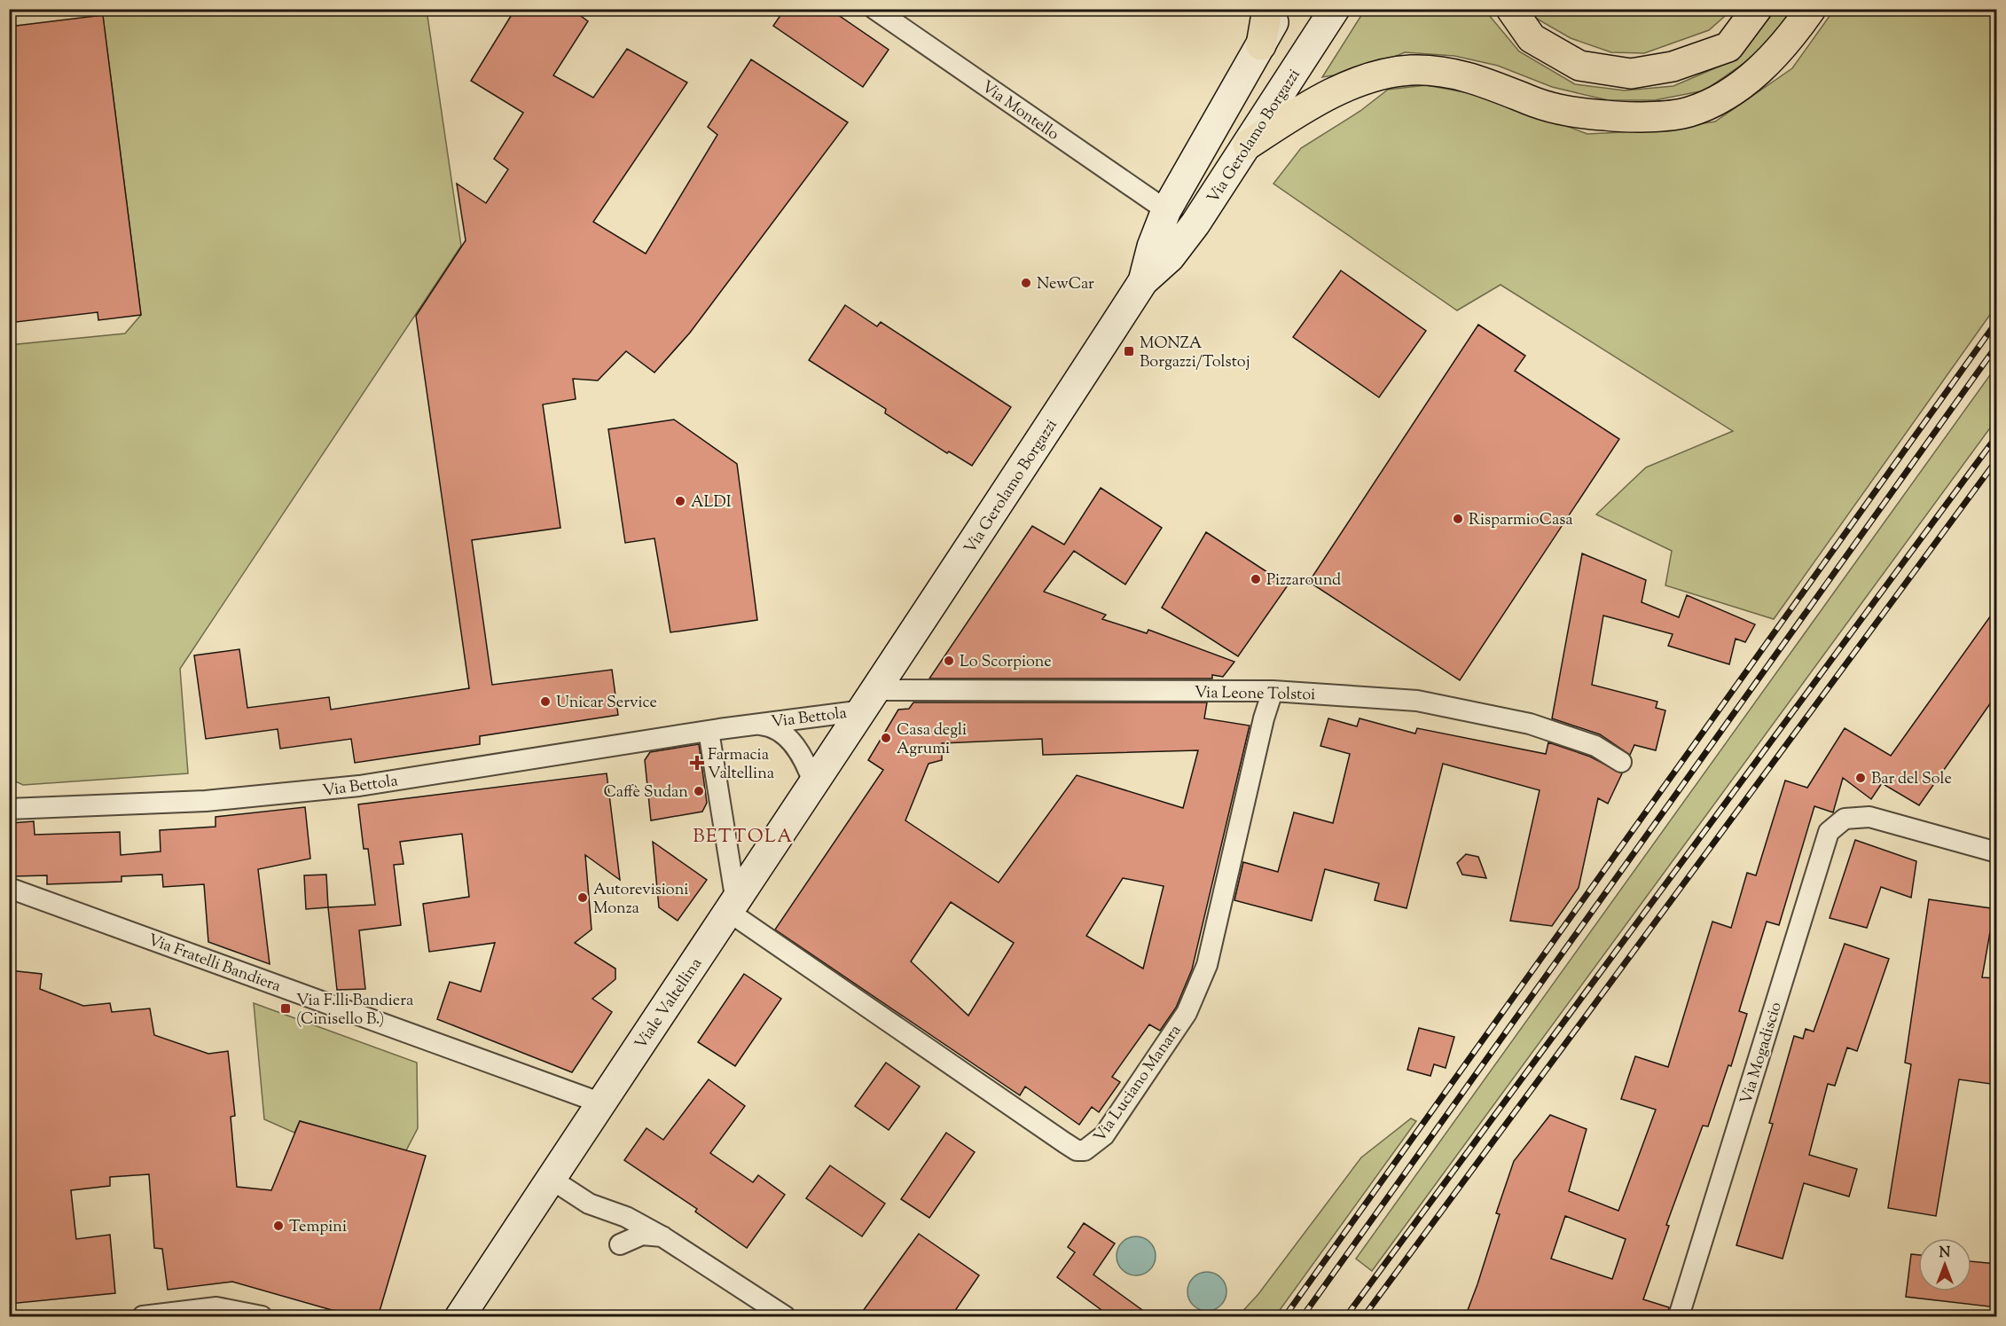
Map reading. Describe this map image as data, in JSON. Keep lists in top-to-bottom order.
{
  "streets": {
    "main road": ["Via Gerolamo Borgazzi", "Viale Valtellina"],
    "street": [
      "Via Montello",
      "Via Leone Tolstoi",
      "Via Bettola",
      "Via Fratelli Bandiera",
      "Via Mogadiscio",
      "Via Luciano Manara"
    ]
  },
  "crossings": [
    ["Via Montello", "Via Gerolamo Borgazzi"],
    ["Via Gerolamo Borgazzi", "Via Leone Tolstoi"],
    ["Via Gerolamo Borgazzi", "Via Bettola"],
    ["Via Gerolamo Borgazzi", "Viale Valtellina"],
    ["Via Leone Tolstoi", "Via Bettola"],
    ["Via Leone Tolstoi", "Viale Valtellina"],
    ["Via Leone Tolstoi", "Via Luciano Manara"],
    ["Via Bettola", "Viale Valtellina"],
    ["Via Fratelli Bandiera", "Viale Valtellina"],
    ["Viale Valtellina", "Via Luciano Manara"]
  ],
  "districts": ["BETTOLA"],
  "places": {
    "other": [
      "NewCar",
      "ALDI",
      "RisparmioCasa",
      "Pizzaround",
      "Lo Scorpione",
      "Unicar Service",
      "Casa degli Agrumi",
      "Bar del Sole",
      "Caffè Sudan",
      "Autorevisioni Monza",
      "Tempini"
    ],
    "transit": ["MONZA Borgazzi/Tolstoj", "Via F.lli Bandiera (Cinisello B.)"],
    "health": ["Farmacia Valtellina"]
  },
  "north": "top"
}
